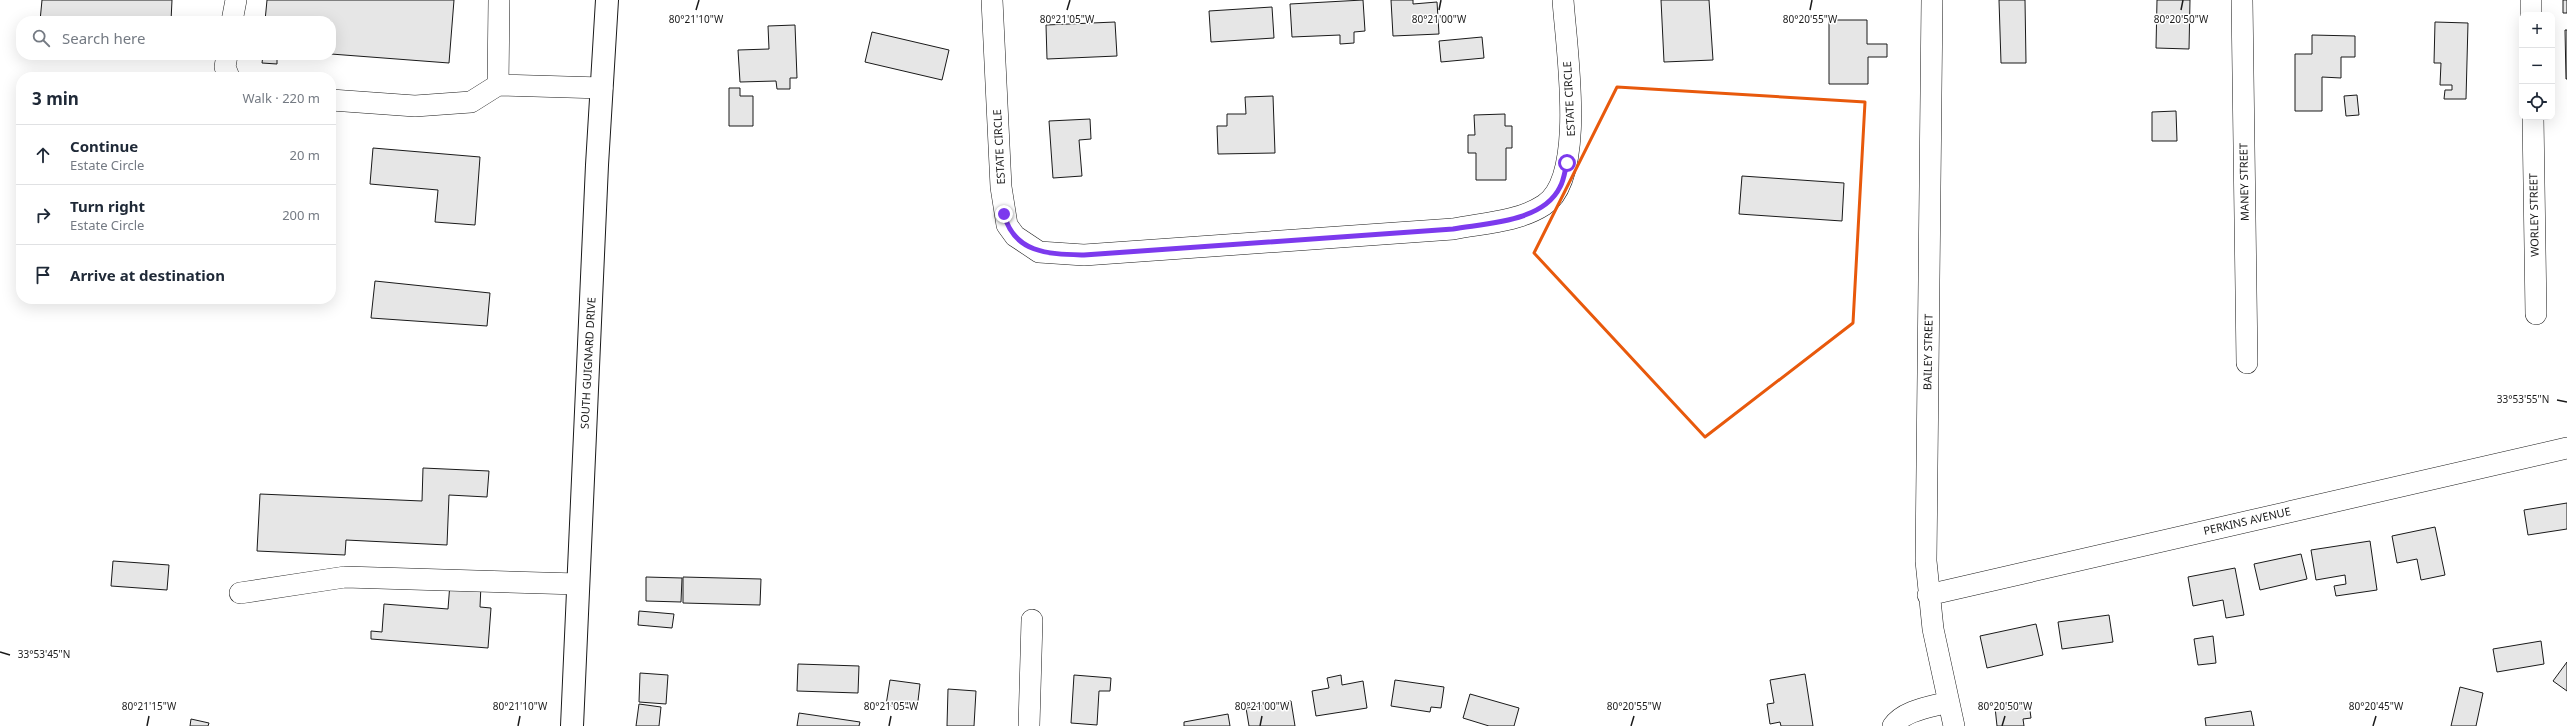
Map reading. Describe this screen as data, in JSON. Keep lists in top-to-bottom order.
{
  "streets": {
    "highway": ["SOUTH GUIGNARD DRIVE"],
    "street": [
      "ESTATE CIRCLE",
      "MANEY STREET",
      "WORLEY STREET",
      "BAILEY STREET",
      "PERKINS AVENUE"
    ]
  },
  "crossings": [
    ["BAILEY STREET", "PERKINS AVENUE"]
  ],
  "page": {
    "map_buttons": ["+", "−"],
    "search": "Search here",
    "heading": ["3 min", "Walk · 220 m"],
    "list": [
      ["Continue", "Estate Circle", "20 m"],
      ["Turn right", "Estate Circle", "200 m"],
      "Arrive at destination"
    ]
  },
  "coordinates": [
    "80°21'10\"W",
    "80°21'05\"W",
    "80°21'00\"W",
    "80°20'55\"W",
    "80°20'50\"W",
    "33°53'55\"N",
    "33°53'45\"N",
    "80°21'15\"W",
    "80°20'45\"W"
  ]
}
